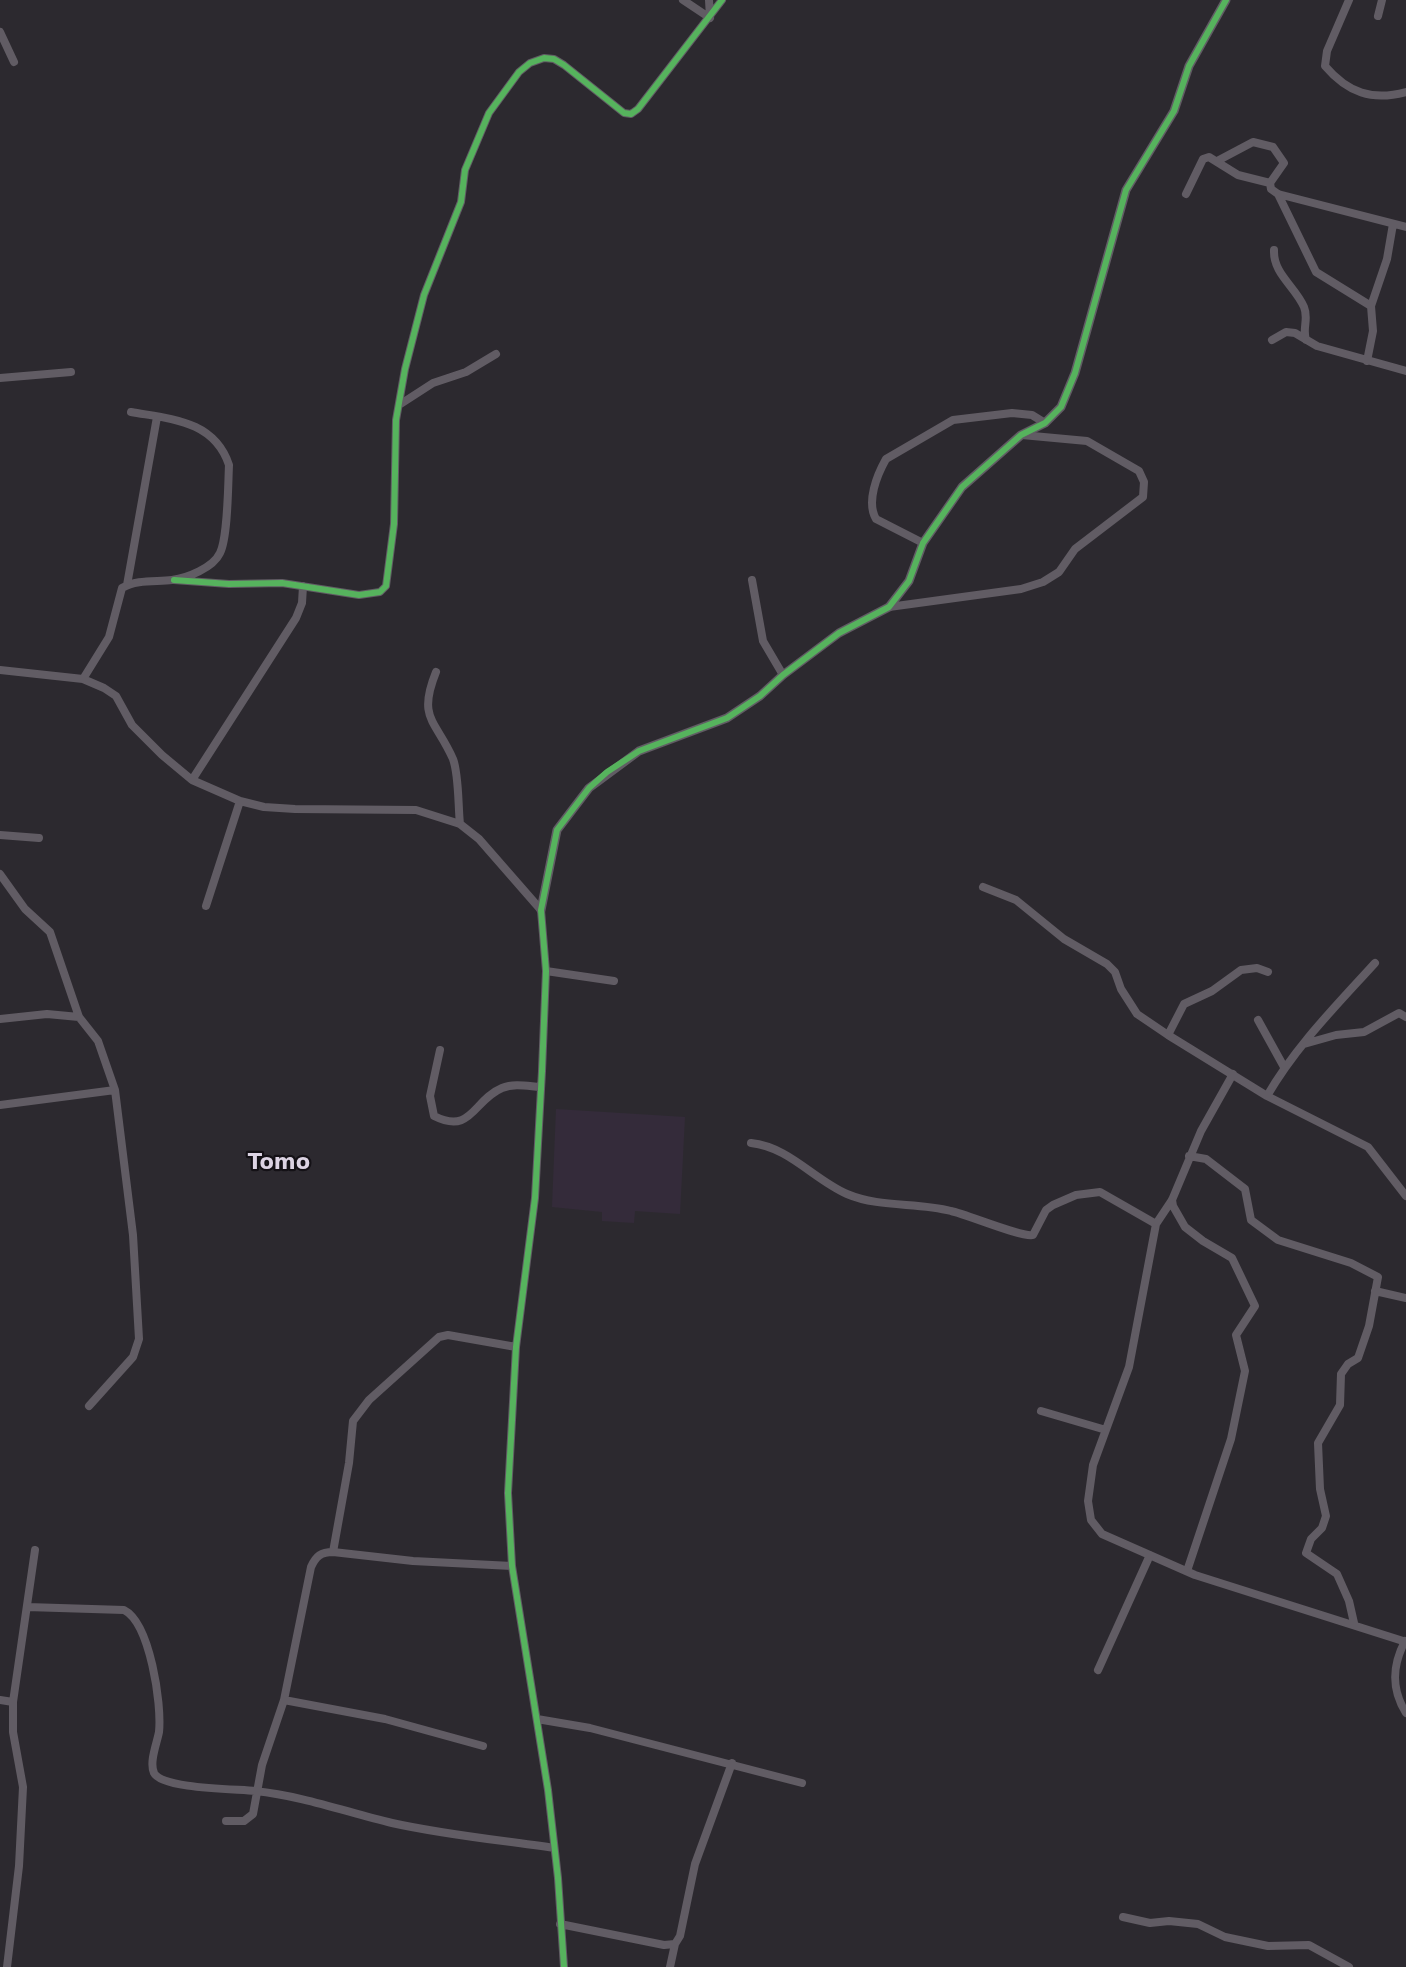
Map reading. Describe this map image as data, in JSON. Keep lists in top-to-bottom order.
{
  "districts": ["Tomo"]
}
